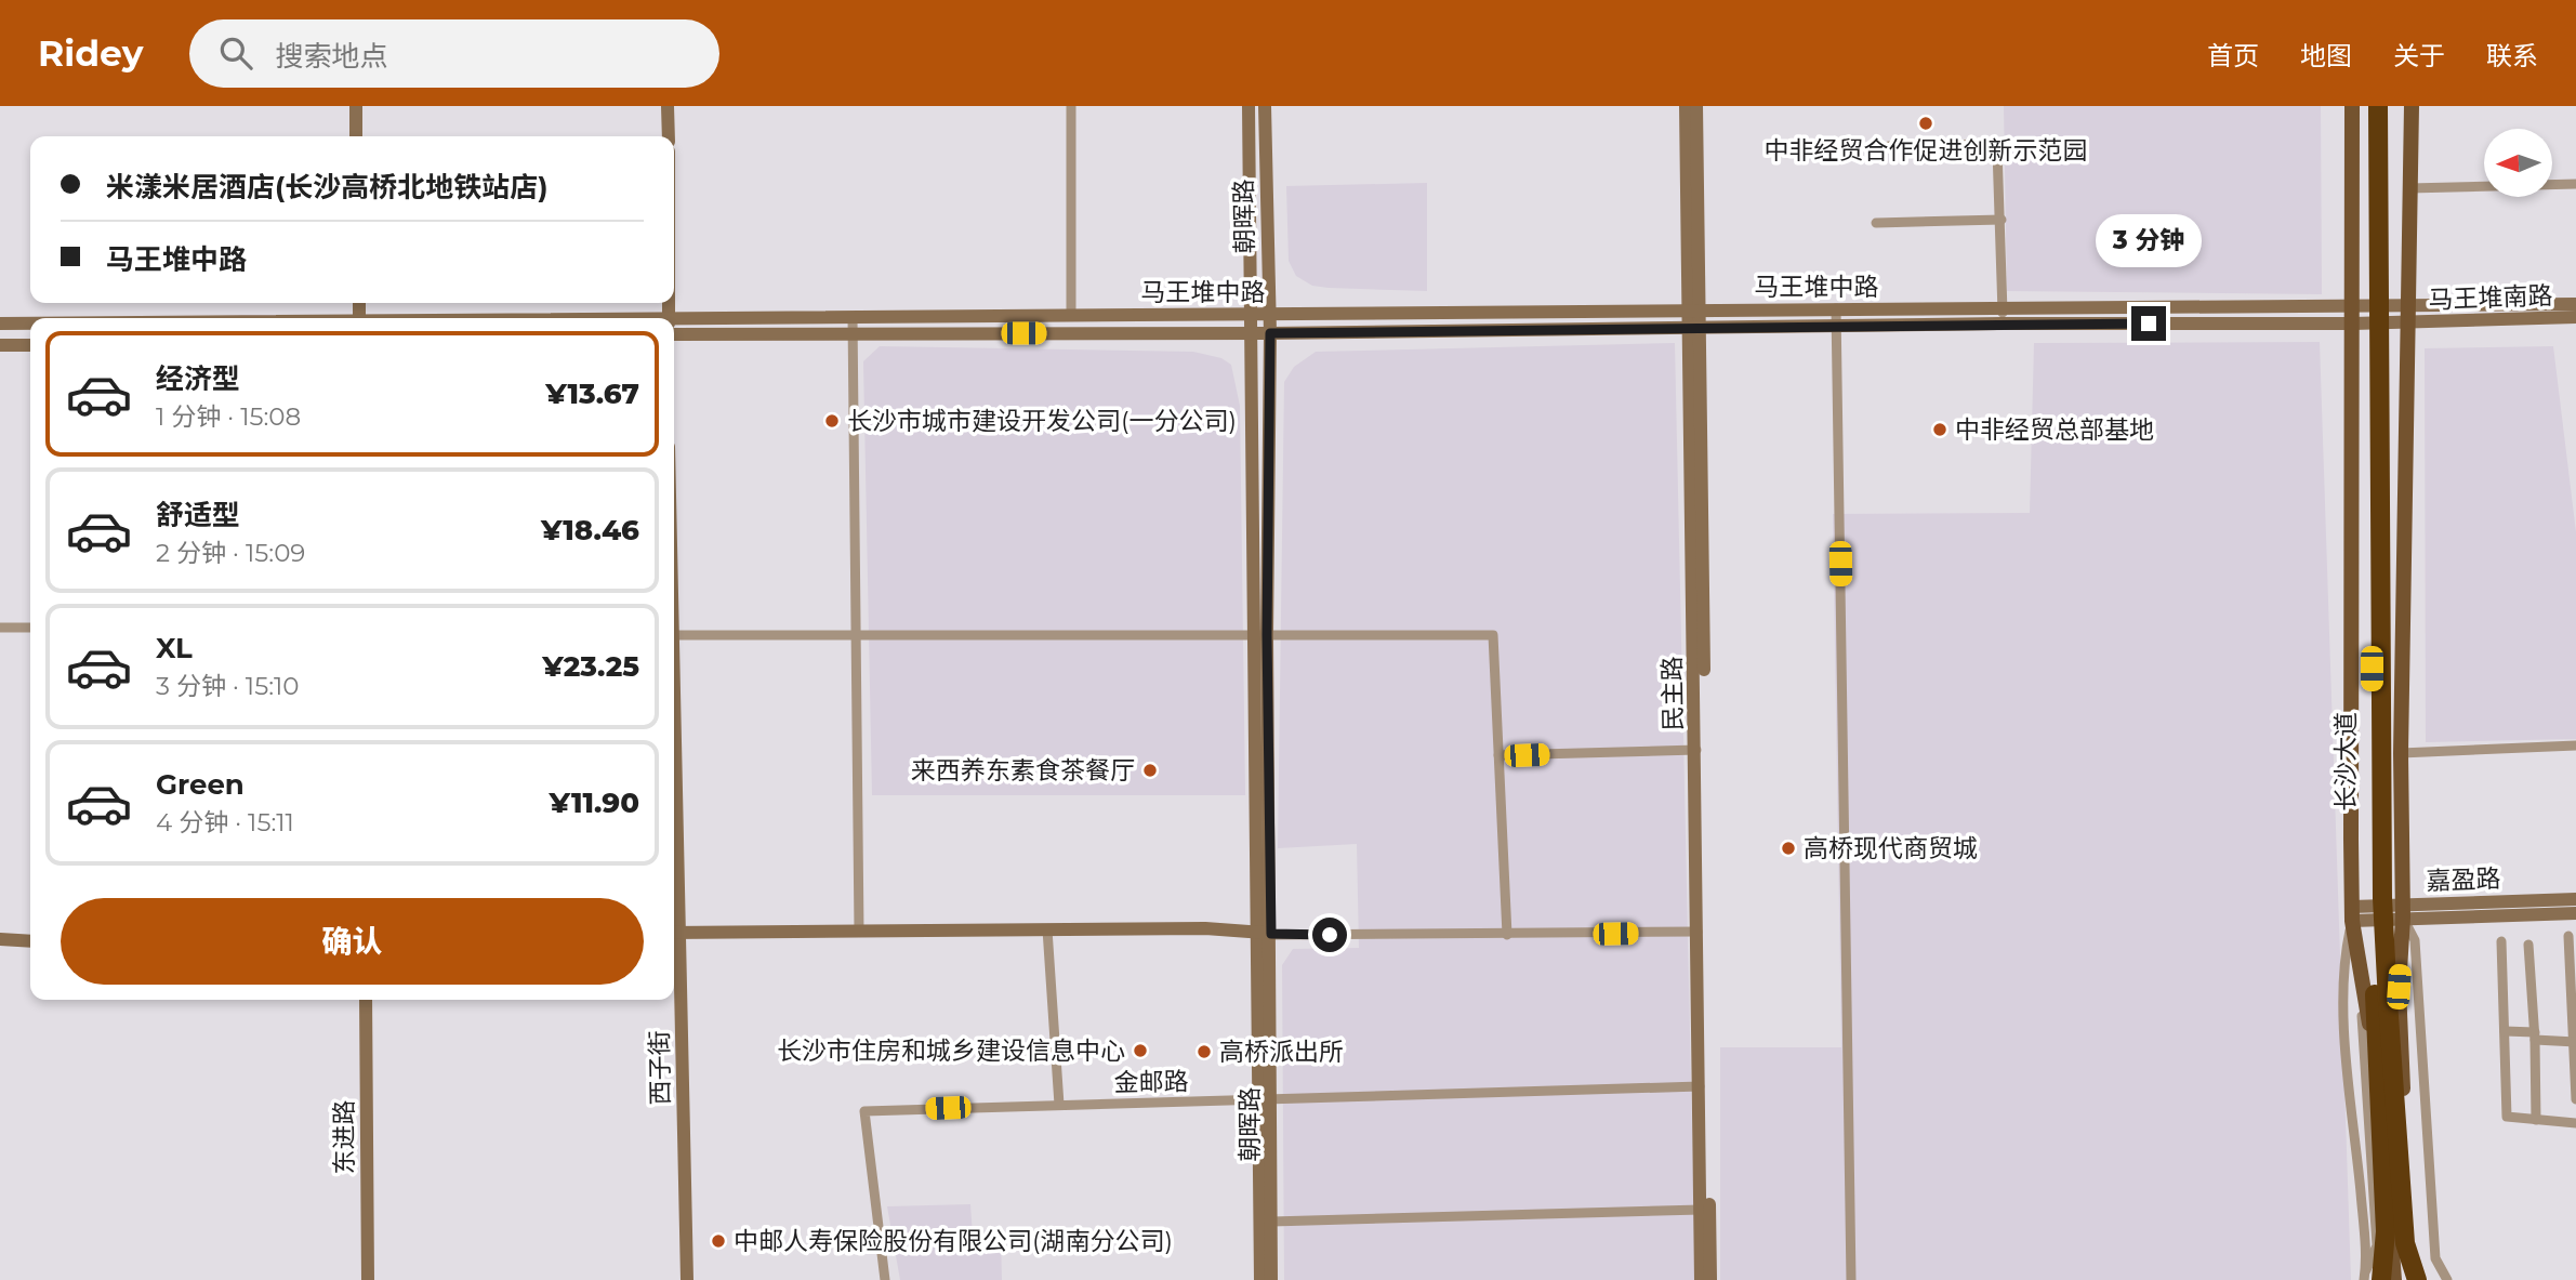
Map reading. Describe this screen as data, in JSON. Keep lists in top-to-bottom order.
{
  "streets": {
    "highway": ["长沙大道"],
    "street": [
      "朝晖路",
      "马王堆中路",
      "马王堆南路",
      "民主路",
      "嘉盈路",
      "西子街",
      "金邮路",
      "东进路"
    ]
  },
  "crossings": [
    ["朝晖路", "马王堆中路"],
    ["朝晖路", "金邮路"],
    ["马王堆中路", "马王堆南路"],
    ["马王堆中路", "民主路"],
    ["民主路", "金邮路"]
  ],
  "places": [
    "中非经贸合作促进创新示范园",
    "长沙市城市建设开发公司(一分公司)",
    "中非经贸总部基地",
    "来西养东素食茶餐厅",
    "高桥现代商贸城",
    "长沙市住房和城乡建设信息中心",
    "高桥派出所",
    "中邮人寿保险股份有限公司(湖南分公司)"
  ],
  "north": "left",
  "page": {
    "header": "Ridey",
    "search": "搜索地点",
    "nav": [
      "首页",
      "地图",
      "关于",
      "联系"
    ],
    "banner": ["米漾米居酒店(长沙高桥北地铁站店)", "马王堆中路"],
    "bubble": "3 分钟",
    "list": [
      {
        "name": "经济型",
        "note": "1 分钟 · 15:08",
        "value": "¥13.67"
      },
      {
        "name": "舒适型",
        "note": "2 分钟 · 15:09",
        "value": "¥18.46"
      },
      {
        "name": "XL",
        "note": "3 分钟 · 15:10",
        "value": "¥23.25"
      },
      {
        "name": "Green",
        "note": "4 分钟 · 15:11",
        "value": "¥11.90"
      }
    ],
    "buttons": "确认"
  }
}
